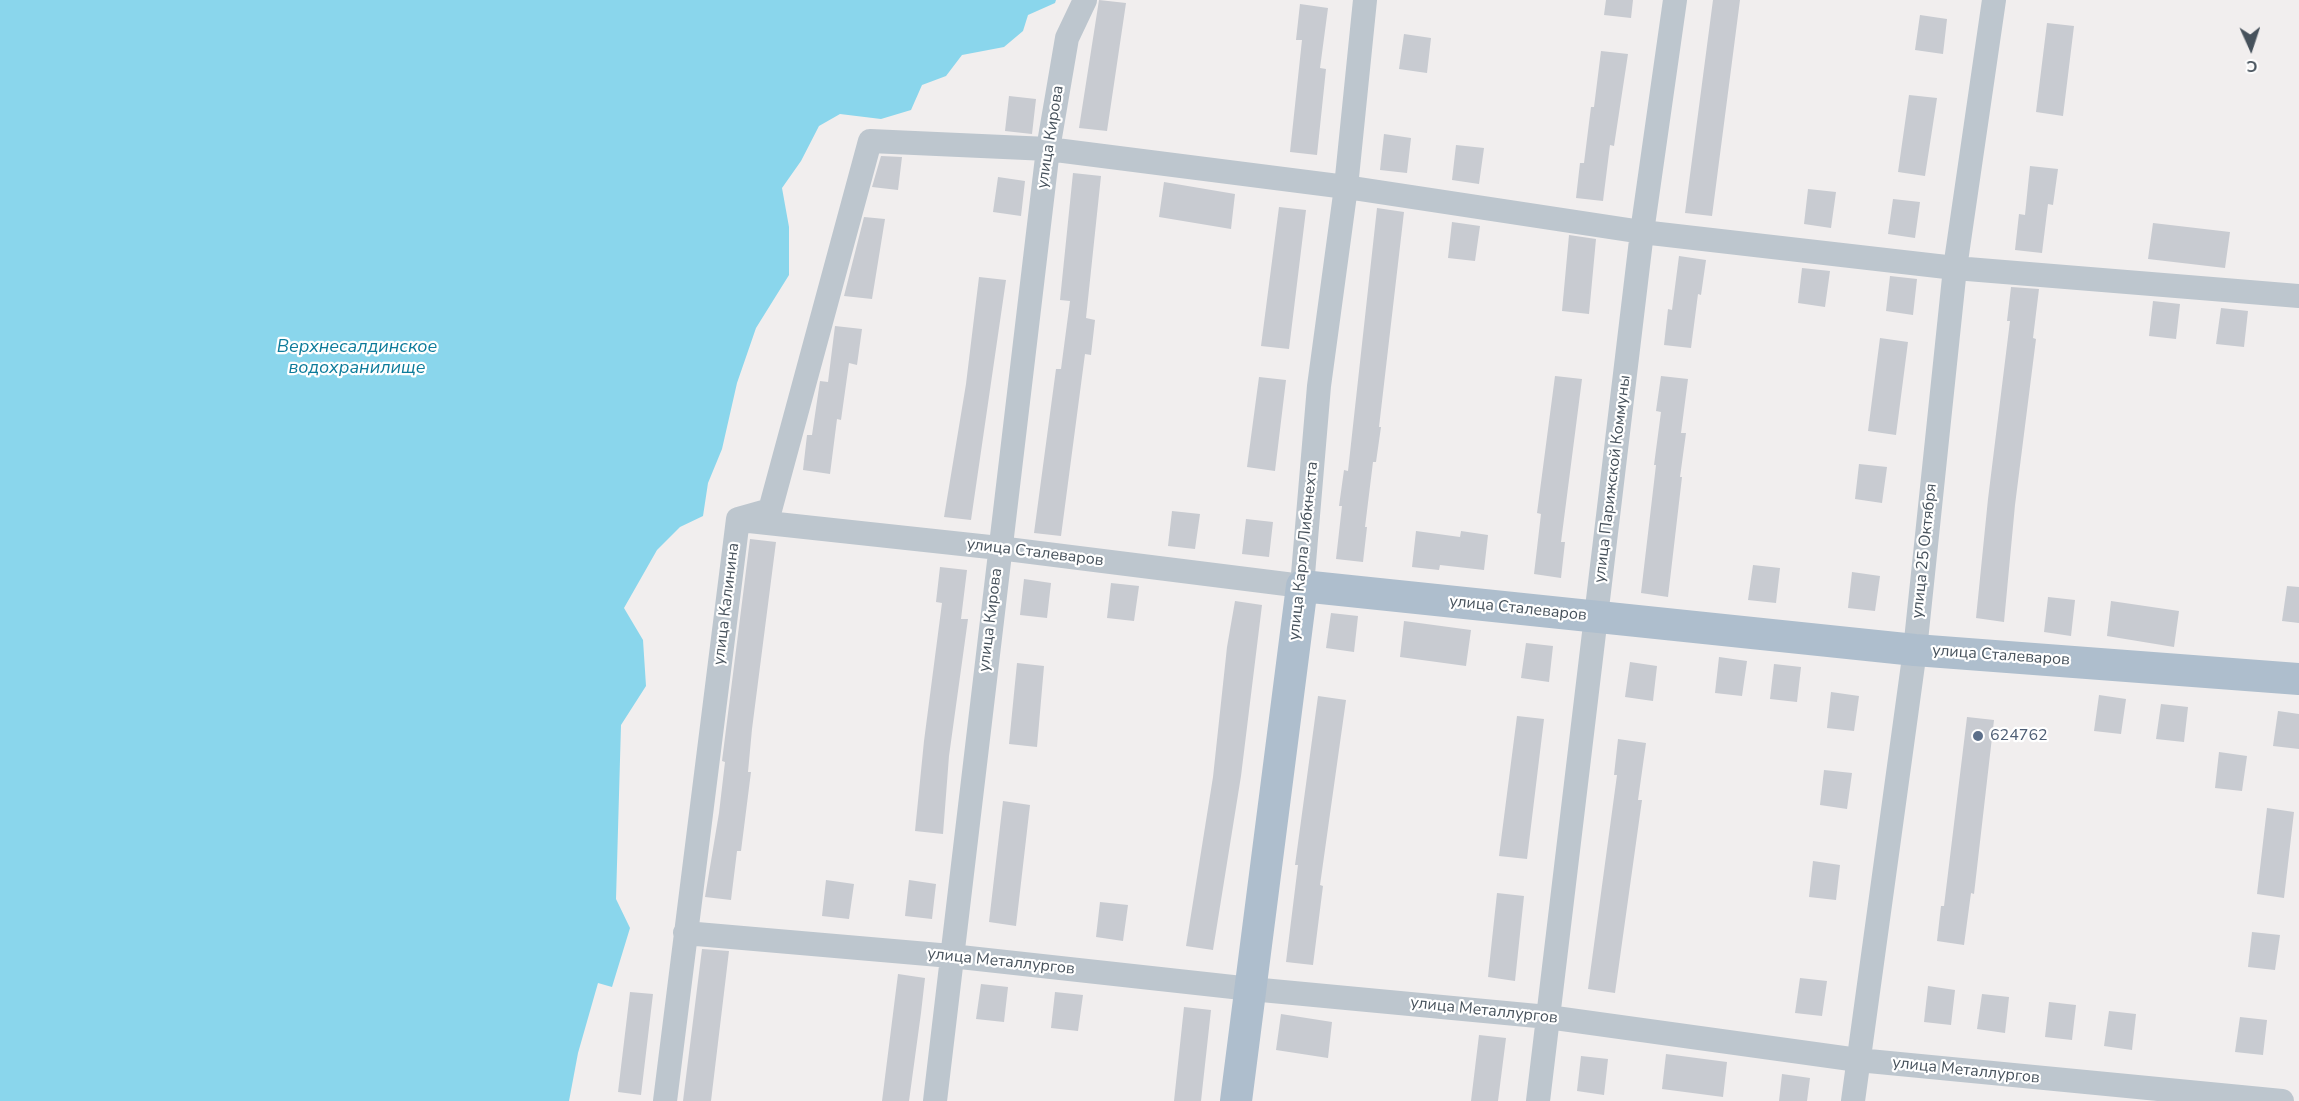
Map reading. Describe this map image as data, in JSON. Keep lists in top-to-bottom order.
{
  "streets": {
    "main road": ["улица Карла Либкнехта", "улица Сталеваров"],
    "street": [
      "улица Кирова",
      "улица Парижской Коммуны",
      "улица 25 Октября",
      "улица Калинина",
      "улица Металлургов"
    ]
  },
  "crossings": [
    ["улица Кирова", "улица Сталеваров"],
    ["улица Кирова", "улица Калинина"],
    ["улица Кирова", "улица Металлургов"],
    ["улица Парижской Коммуны", "улица Сталеваров"],
    ["улица Парижской Коммуны", "улица Металлургов"],
    ["улица Карла Либкнехта", "улица Сталеваров"],
    ["улица Карла Либкнехта", "улица Металлургов"],
    ["улица 25 Октября", "улица Сталеваров"],
    ["улица 25 Октября", "улица Металлургов"],
    ["улица Сталеваров", "улица Калинина"],
    ["улица Калинина", "улица Металлургов"]
  ],
  "water": ["Верхнесалдинское водохранилище"],
  "places": ["624762"],
  "north": "bottom"
}
